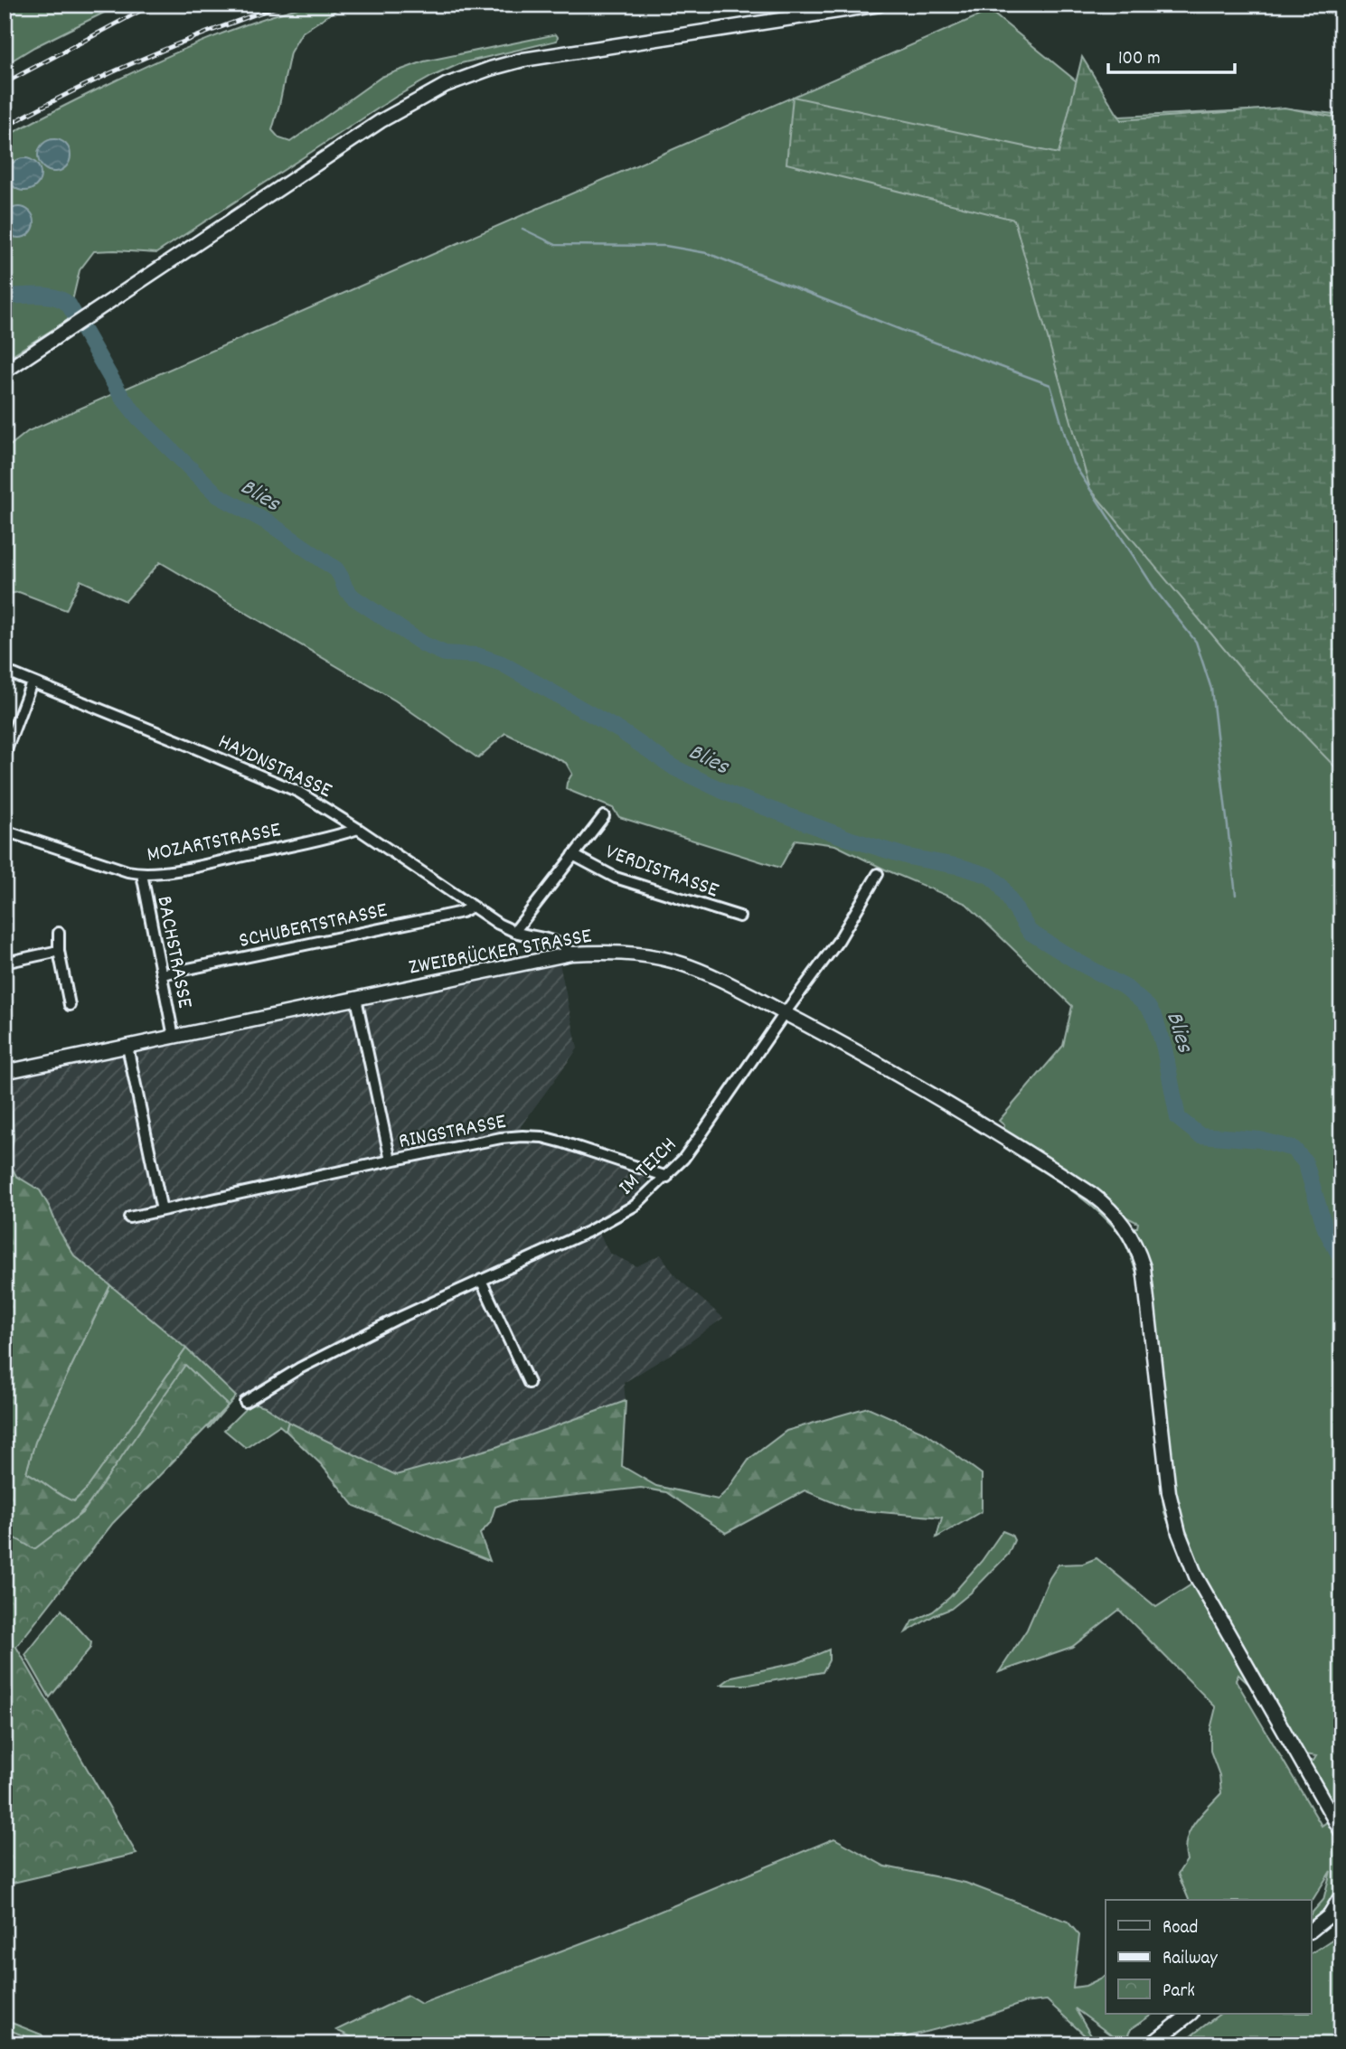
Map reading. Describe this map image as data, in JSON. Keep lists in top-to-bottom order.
{
  "streets": {
    "street": [
      "HAYDNSTRASSE",
      "MOZARTSTRASSE",
      "VERDISTRASSE",
      "SCHUBERTSTRASSE",
      "ZWEIBRÜCKER STRASSE",
      "BACHSTRASSE",
      "RINGSTRASSE",
      "IM TEICH"
    ]
  },
  "crossings": [
    ["HAYDNSTRASSE", "MOZARTSTRASSE"],
    ["HAYDNSTRASSE", "SCHUBERTSTRASSE"],
    ["HAYDNSTRASSE", "ZWEIBRÜCKER STRASSE"],
    ["MOZARTSTRASSE", "BACHSTRASSE"],
    ["SCHUBERTSTRASSE", "BACHSTRASSE"],
    ["ZWEIBRÜCKER STRASSE", "BACHSTRASSE"],
    ["ZWEIBRÜCKER STRASSE", "RINGSTRASSE"],
    ["ZWEIBRÜCKER STRASSE", "IM TEICH"],
    ["RINGSTRASSE", "IM TEICH"]
  ],
  "water": ["Blies"],
  "legend": ["Road", "Railway", "Park"],
  "scale_bar": "100 m"
}
